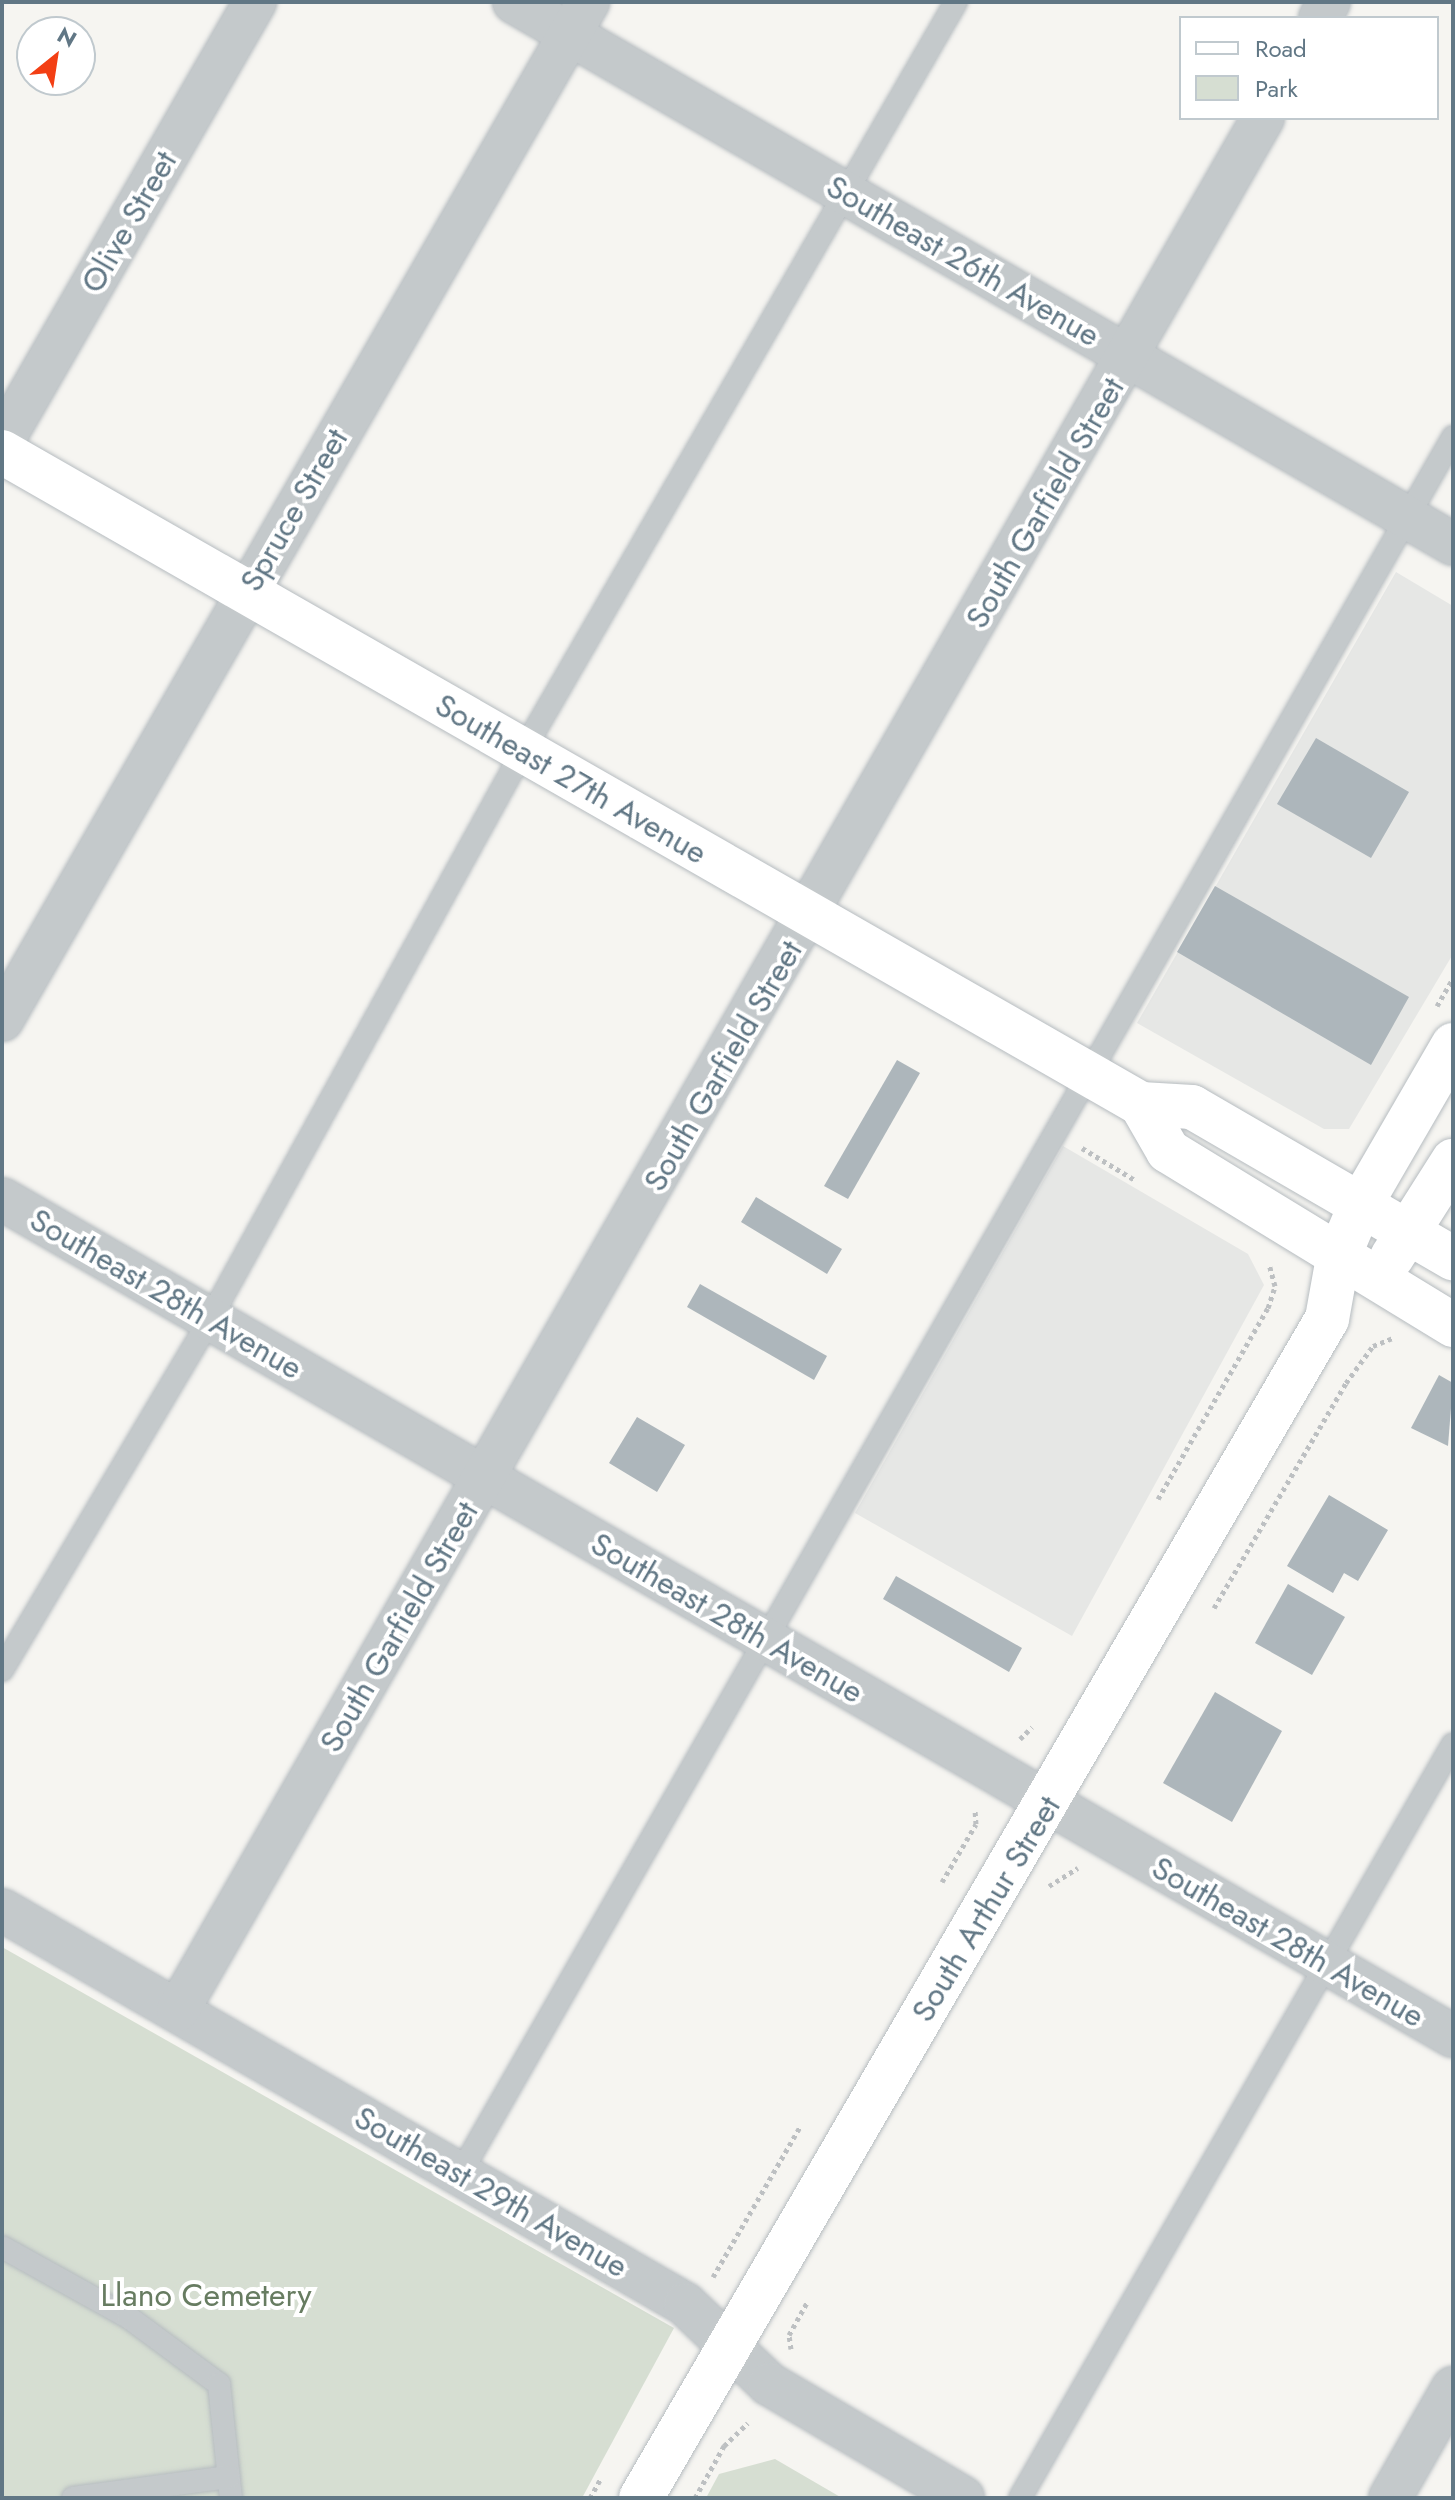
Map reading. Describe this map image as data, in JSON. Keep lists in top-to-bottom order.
{
  "streets": {
    "main road": ["Southeast 27th Avenue", "South Arthur Street"],
    "street": [
      "Olive Street",
      "Southeast 26th Avenue",
      "South Garfield Street",
      "Spruce Street",
      "Southeast 28th Avenue",
      "Southeast 29th Avenue"
    ]
  },
  "crossings": [
    ["Southeast 26th Avenue", "South Garfield Street"],
    ["Southeast 26th Avenue", "Spruce Street"],
    ["South Garfield Street", "Southeast 27th Avenue"],
    ["South Garfield Street", "Southeast 28th Avenue"],
    ["South Garfield Street", "Southeast 29th Avenue"],
    ["Spruce Street", "Southeast 27th Avenue"],
    ["Southeast 27th Avenue", "South Arthur Street"],
    ["Southeast 28th Avenue", "South Arthur Street"],
    ["South Arthur Street", "Southeast 29th Avenue"]
  ],
  "parks": ["Llano Cemetery"],
  "legend": ["Road", "Park"],
  "north": "top right"
}
